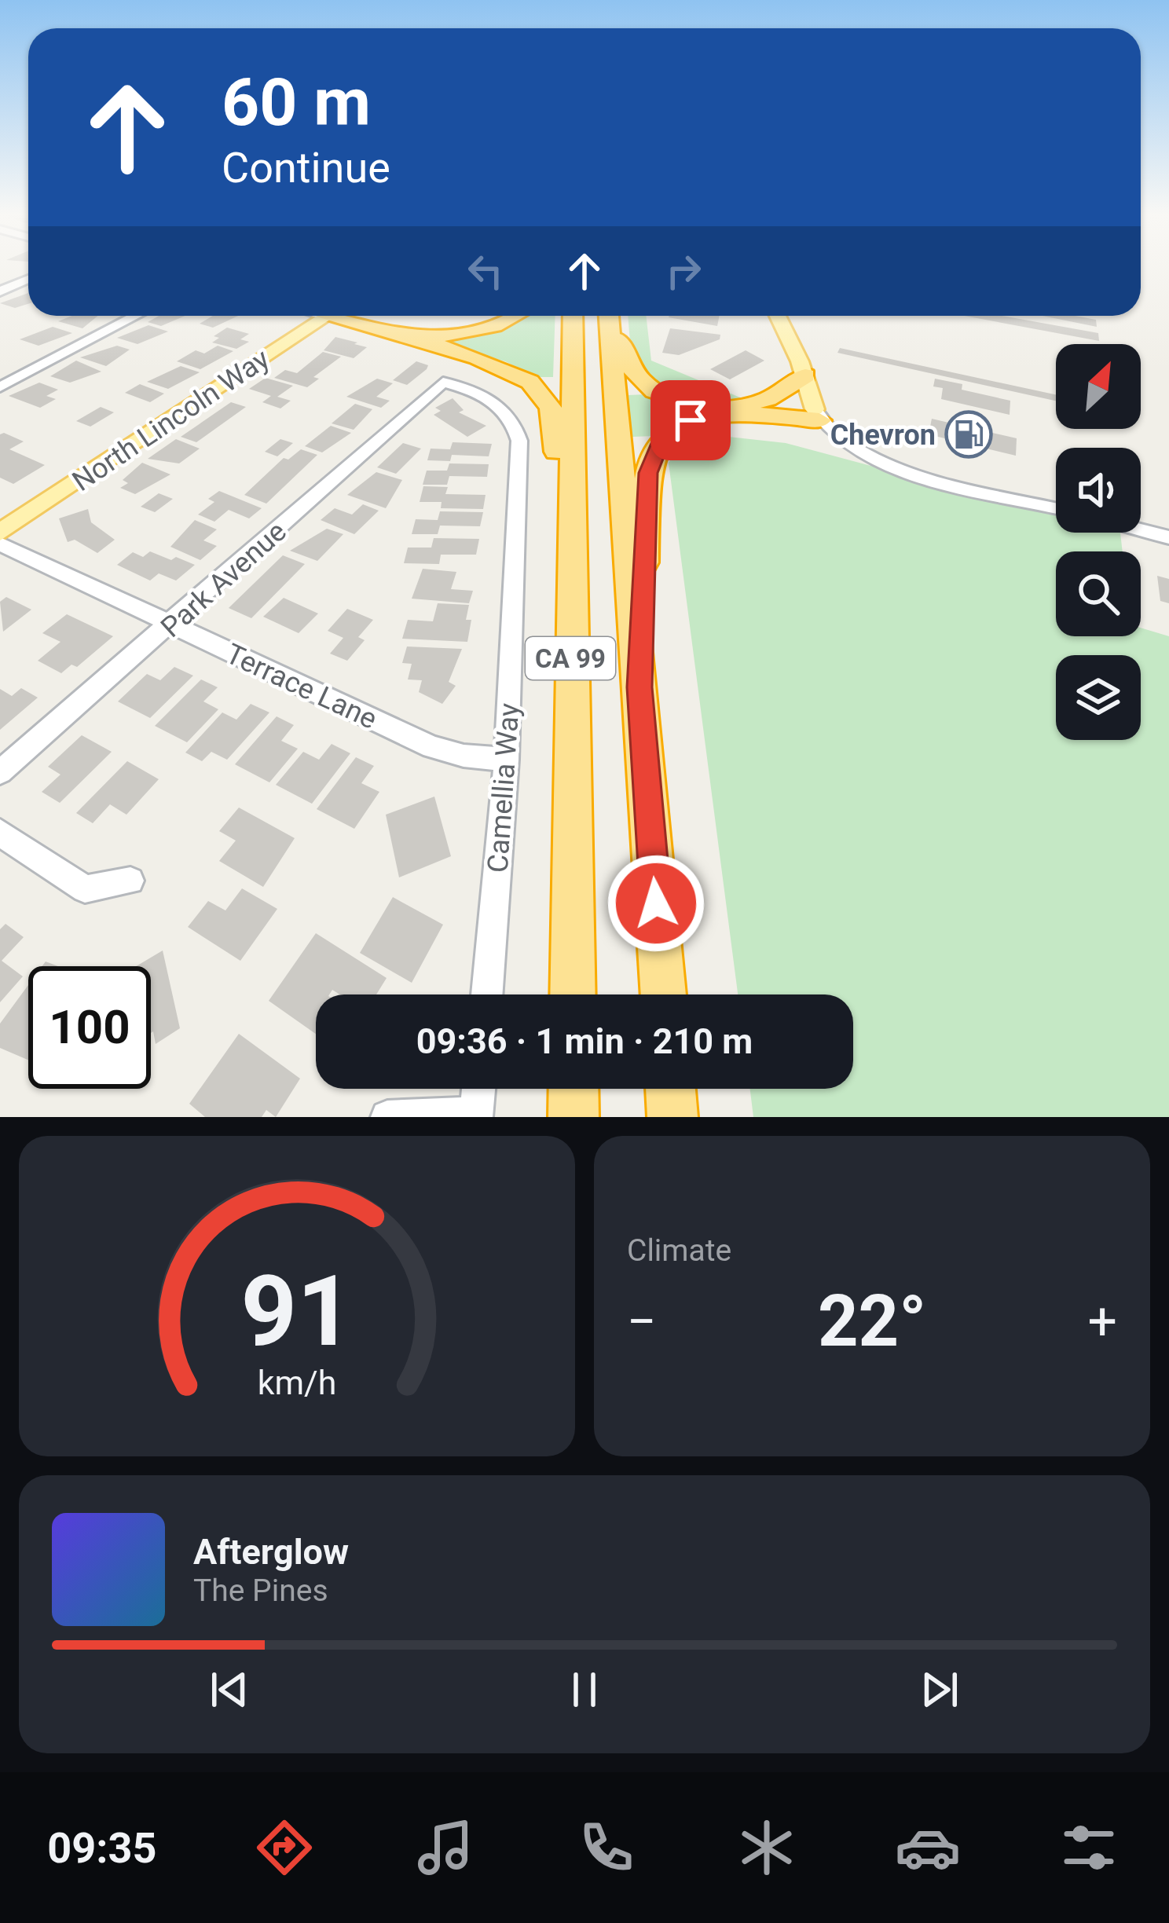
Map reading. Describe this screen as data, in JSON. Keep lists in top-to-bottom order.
{
  "streets": {
    "highway": ["CA 99"],
    "main road": ["North Lincoln Way"],
    "street": ["Park Avenue", "Terrace Lane", "Camellia Way"]
  },
  "crossings": [
    ["Park Avenue", "Terrace Lane"],
    ["Park Avenue", "Camellia Way"],
    ["Terrace Lane", "Camellia Way"]
  ],
  "places": {
    "fuel station": ["Chevron"]
  },
  "north": "top right",
  "page": {
    "turn": ["60 m", "Continue"],
    "limit": "100",
    "trip": "09:36 · 1 min · 210 m",
    "tile": "Climate",
    "heat": ["−", "22°", "+"],
    "song": ["Afterglow", "The Pines"],
    "tabs": "09:35",
    "gauge": ["91", "km/h"]
  }
}
